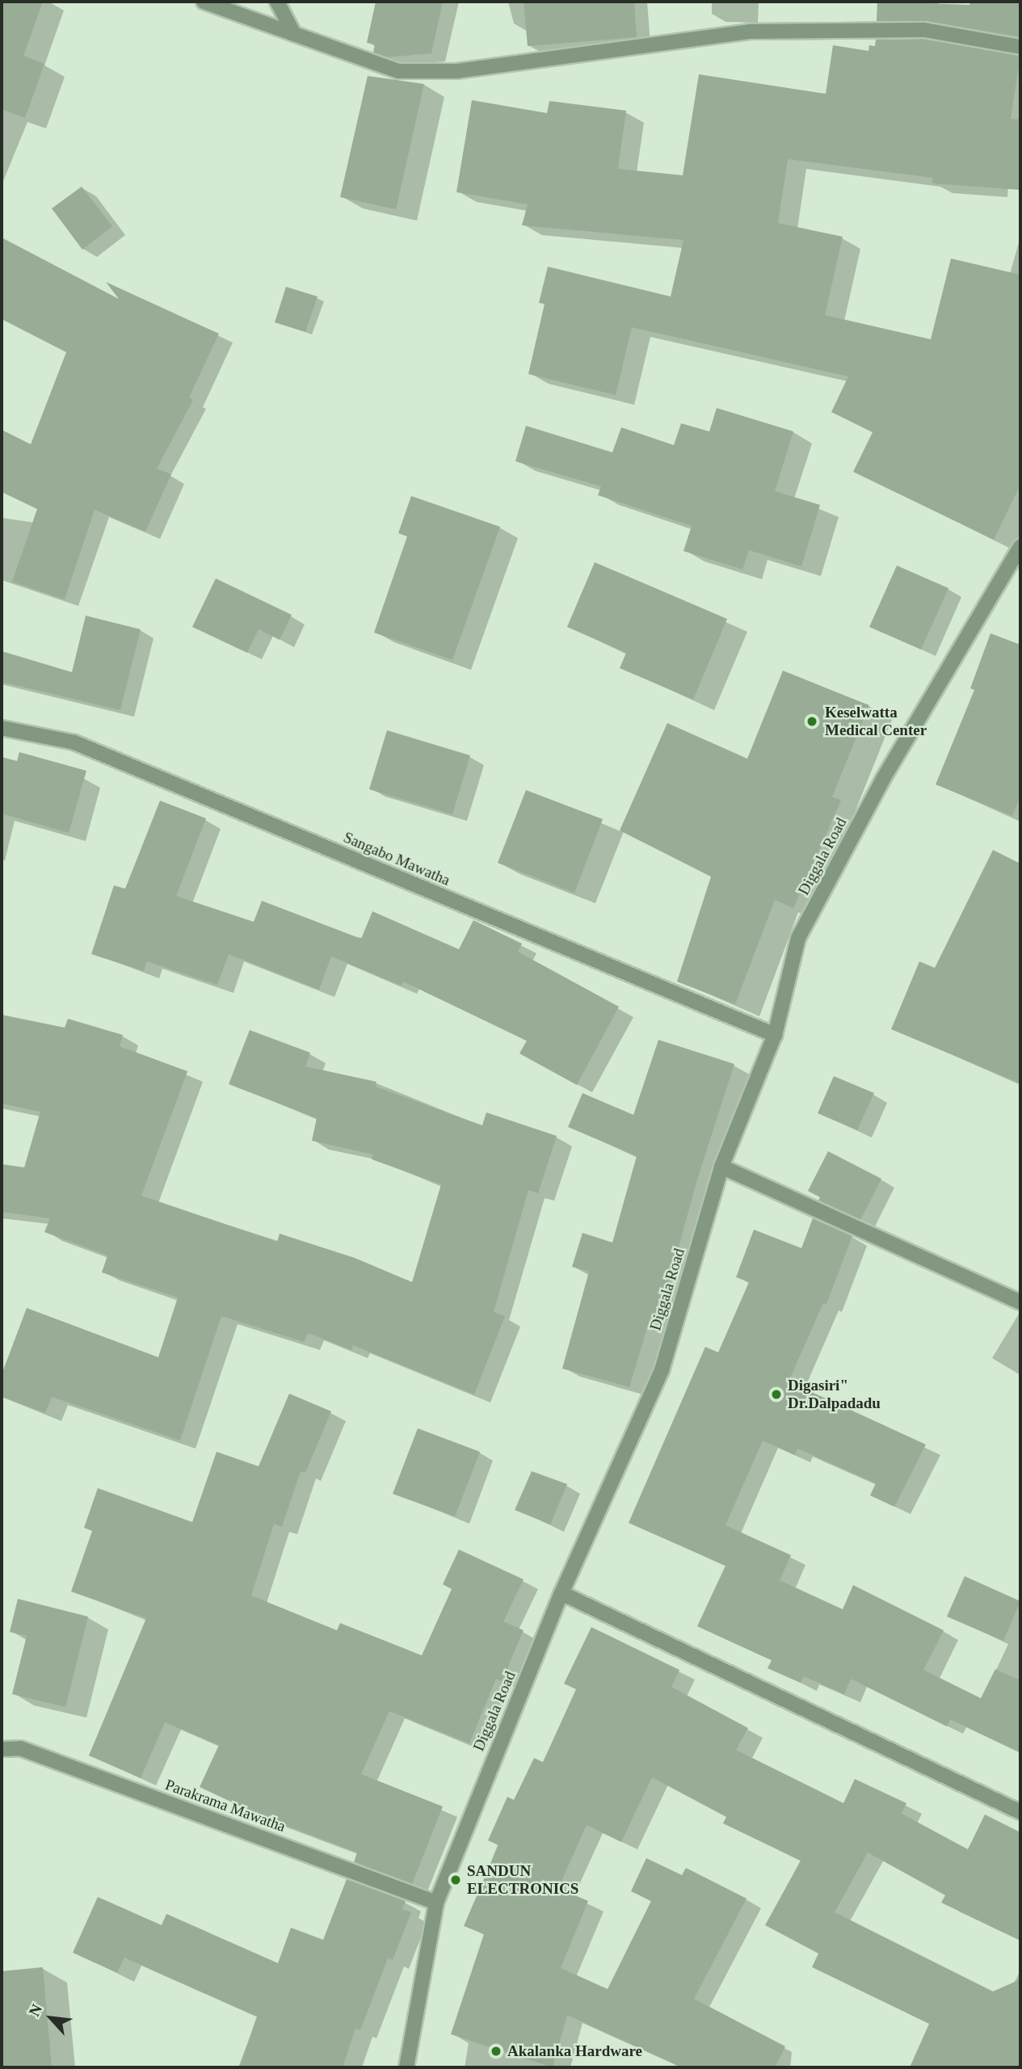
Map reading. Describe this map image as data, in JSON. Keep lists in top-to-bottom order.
{
  "streets": {
    "street": ["Diggala Road", "Sangabo Mawatha", "Parakrama Mawatha"]
  },
  "crossings": [
    ["Diggala Road", "Sangabo Mawatha"],
    ["Diggala Road", "Parakrama Mawatha"]
  ],
  "places": [
    "Keselwatta Medical Center",
    "Digasiri\" Dr.Dalpadadu",
    "SANDUN ELECTRONICS",
    "Akalanka Hardware"
  ],
  "north": "top left"
}
